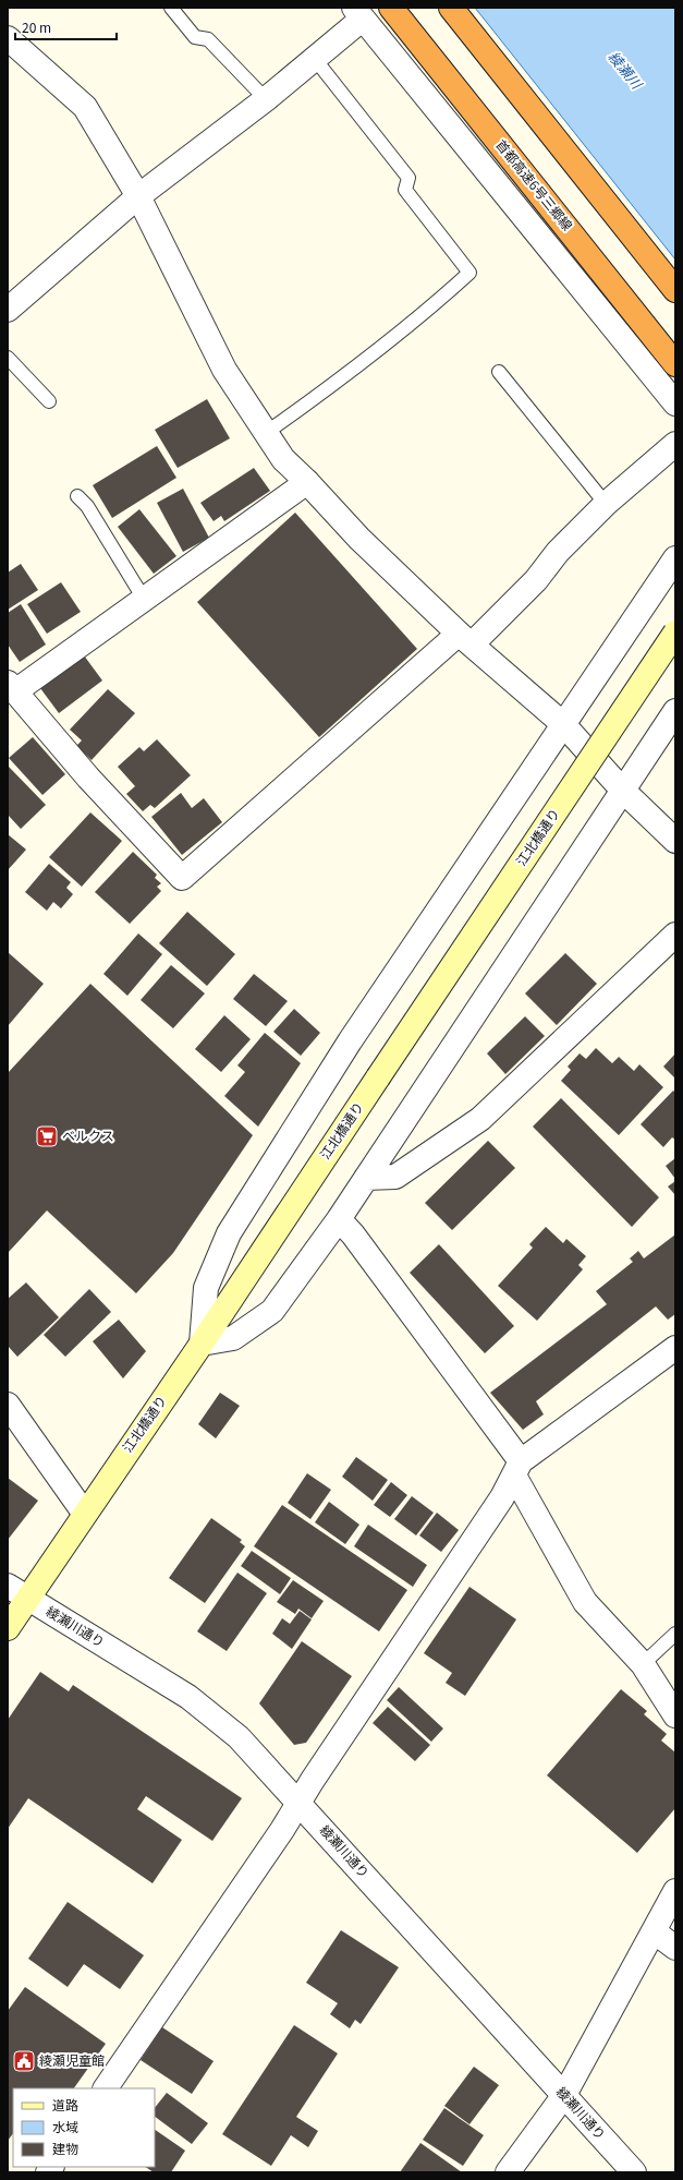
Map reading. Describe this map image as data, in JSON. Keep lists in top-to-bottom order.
{
  "streets": {
    "highway": ["首都高速6号三郷線"],
    "main road": ["江北橋通り"],
    "street": ["綾瀬川通り"]
  },
  "crossings": [
    ["江北橋通り", "綾瀬川通り"]
  ],
  "water": ["綾瀬川"],
  "places": {
    "supermarket": ["ベルクス"],
    "public building": ["綾瀬児童館"]
  },
  "legend": ["道路", "水域", "建物"],
  "scale_bar": "20 m"
}
